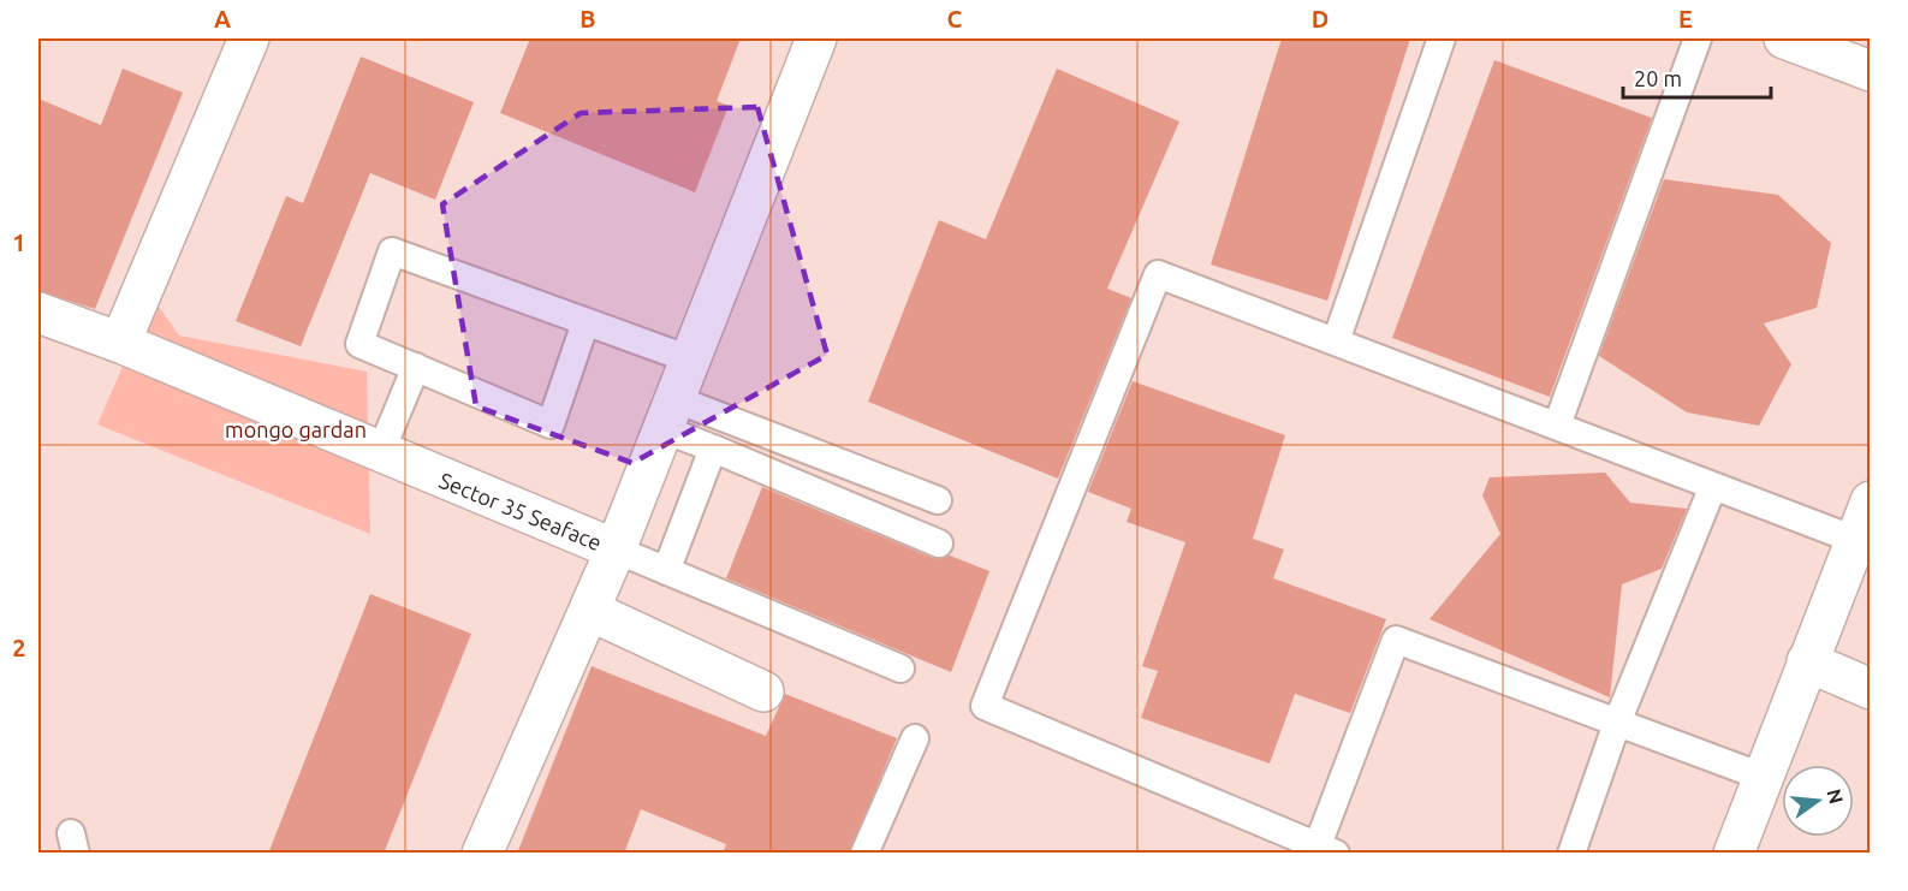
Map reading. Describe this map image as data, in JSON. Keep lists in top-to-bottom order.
{
  "streets": {
    "street": ["Sector 35 Seaface"]
  },
  "parks": ["mongo gardan"],
  "scale_bar": "20 m",
  "north": "right",
  "grid": {
    "columns": [
      "A",
      "B",
      "C",
      "D",
      "E"
    ],
    "rows": ["1", "2"]
  }
}
